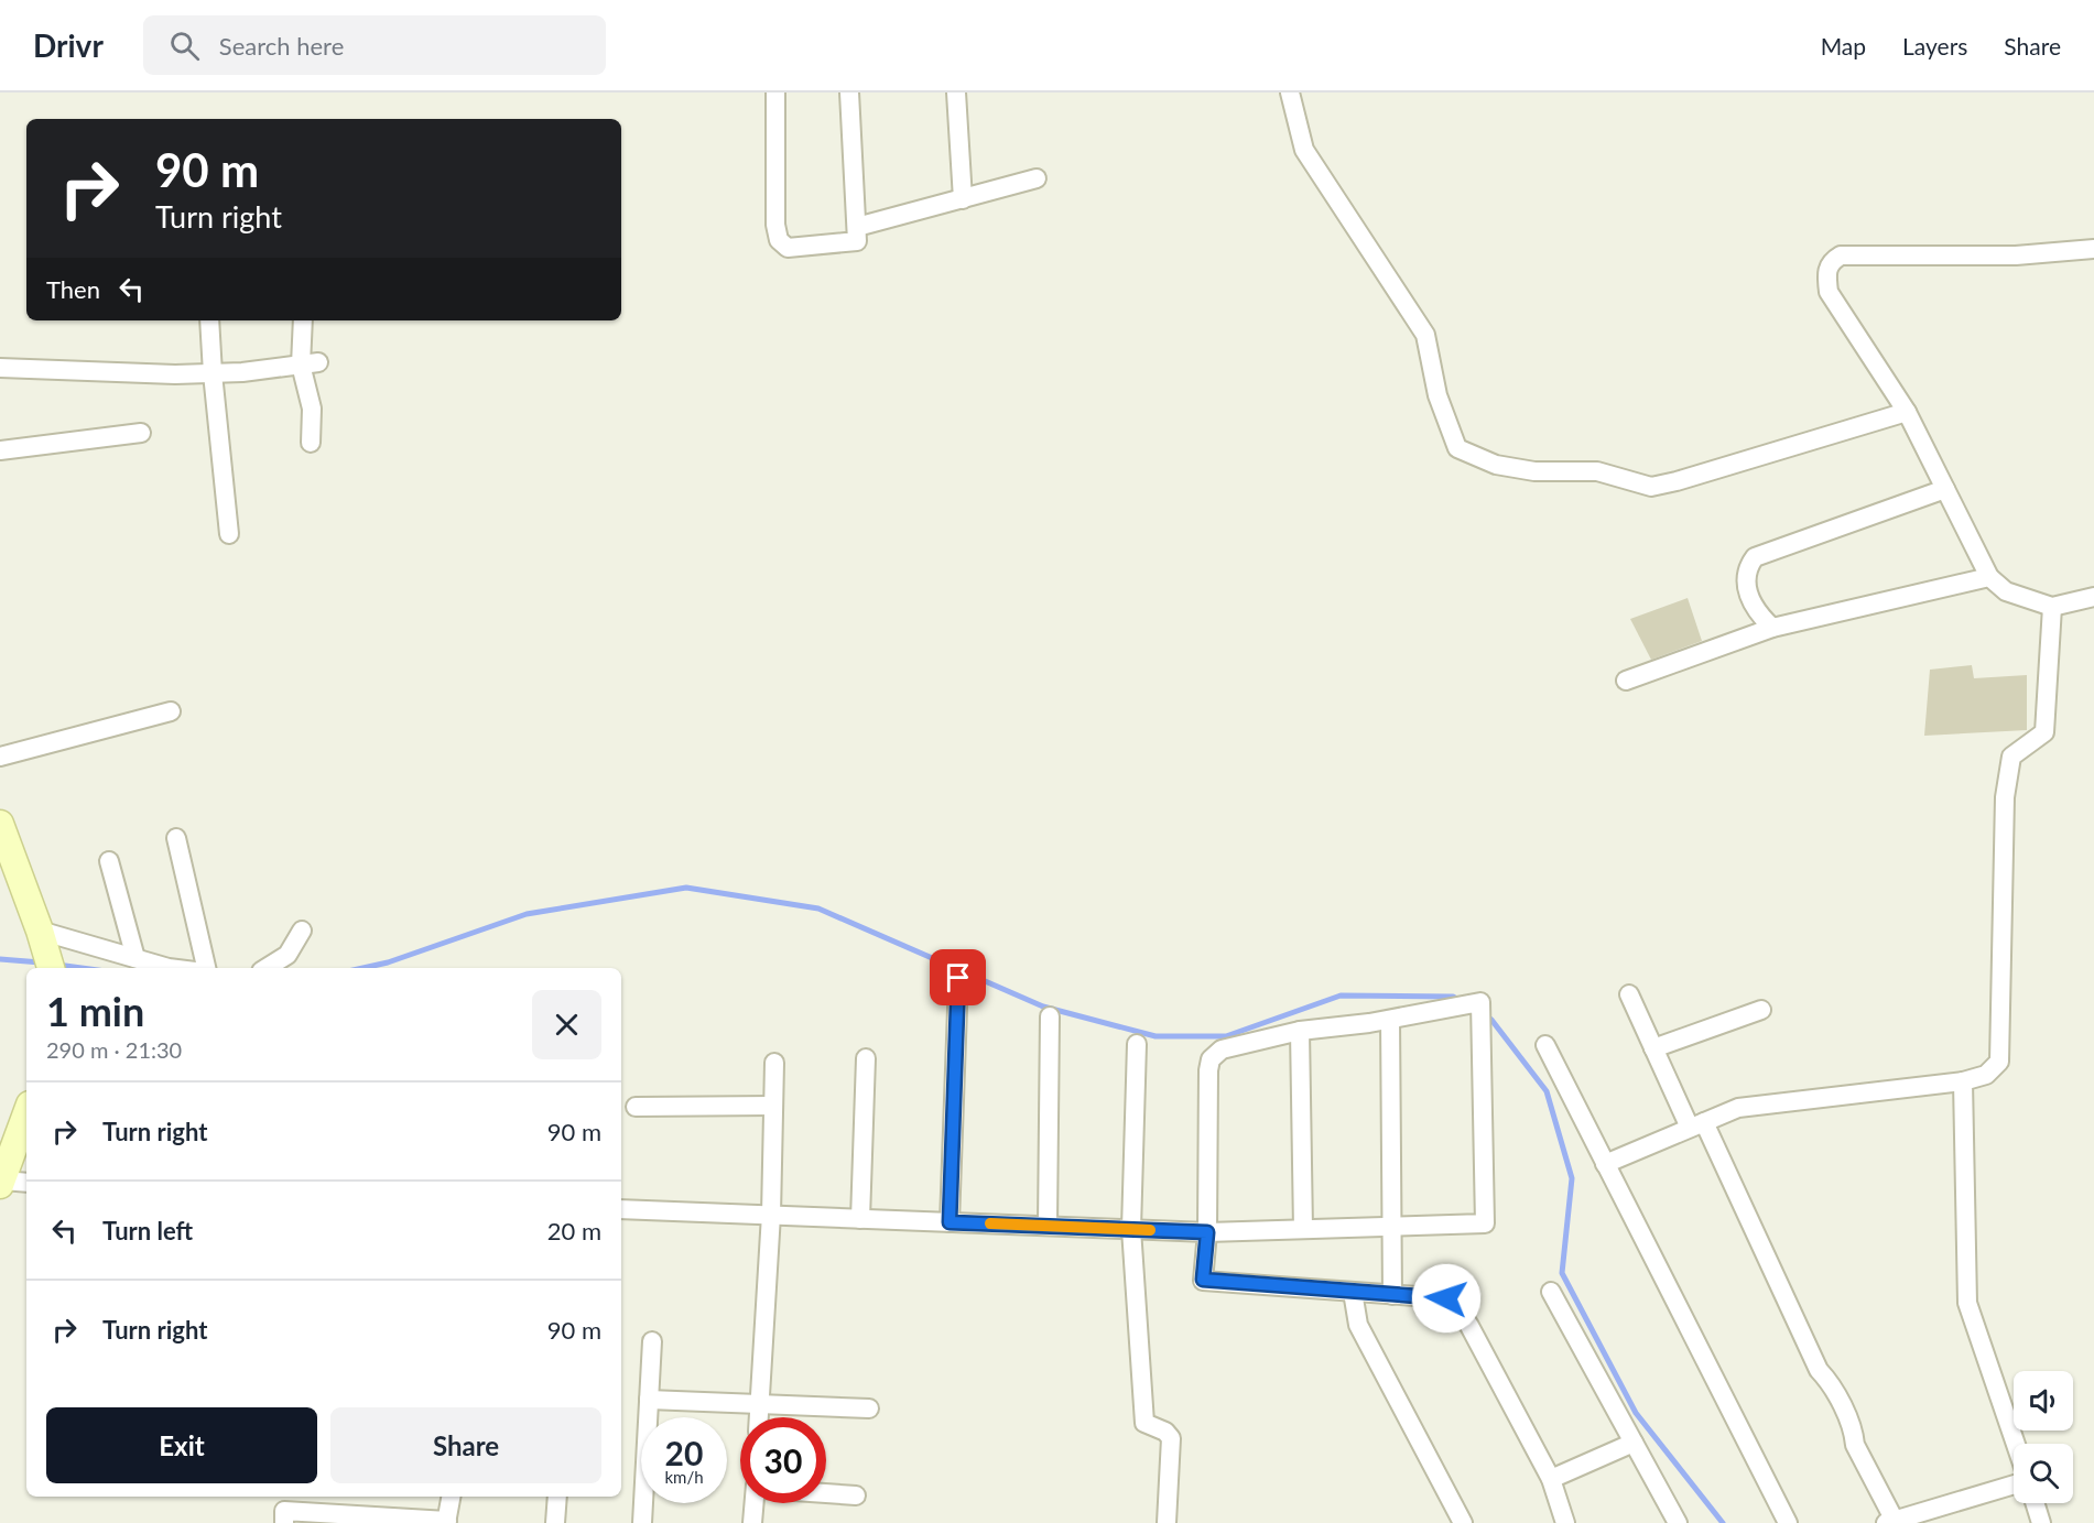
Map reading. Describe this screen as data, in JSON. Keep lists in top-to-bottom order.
{
  "page": {
    "header": "Drivr",
    "search": "Search here",
    "nav": ["Map", "Layers", "Share"],
    "turn": ["90 m", "Turn right"],
    "then": "Then",
    "heading": ["1 min", "290 m · 21:30"],
    "list": [
      {
        "name": "Turn right",
        "value": "90 m"
      },
      {
        "name": "Turn left",
        "value": "20 m"
      },
      {
        "name": "Turn right",
        "value": "90 m"
      }
    ],
    "buttons": ["Exit", "Share"],
    "speed": "20 km/h",
    "limit": "30"
  }
}
